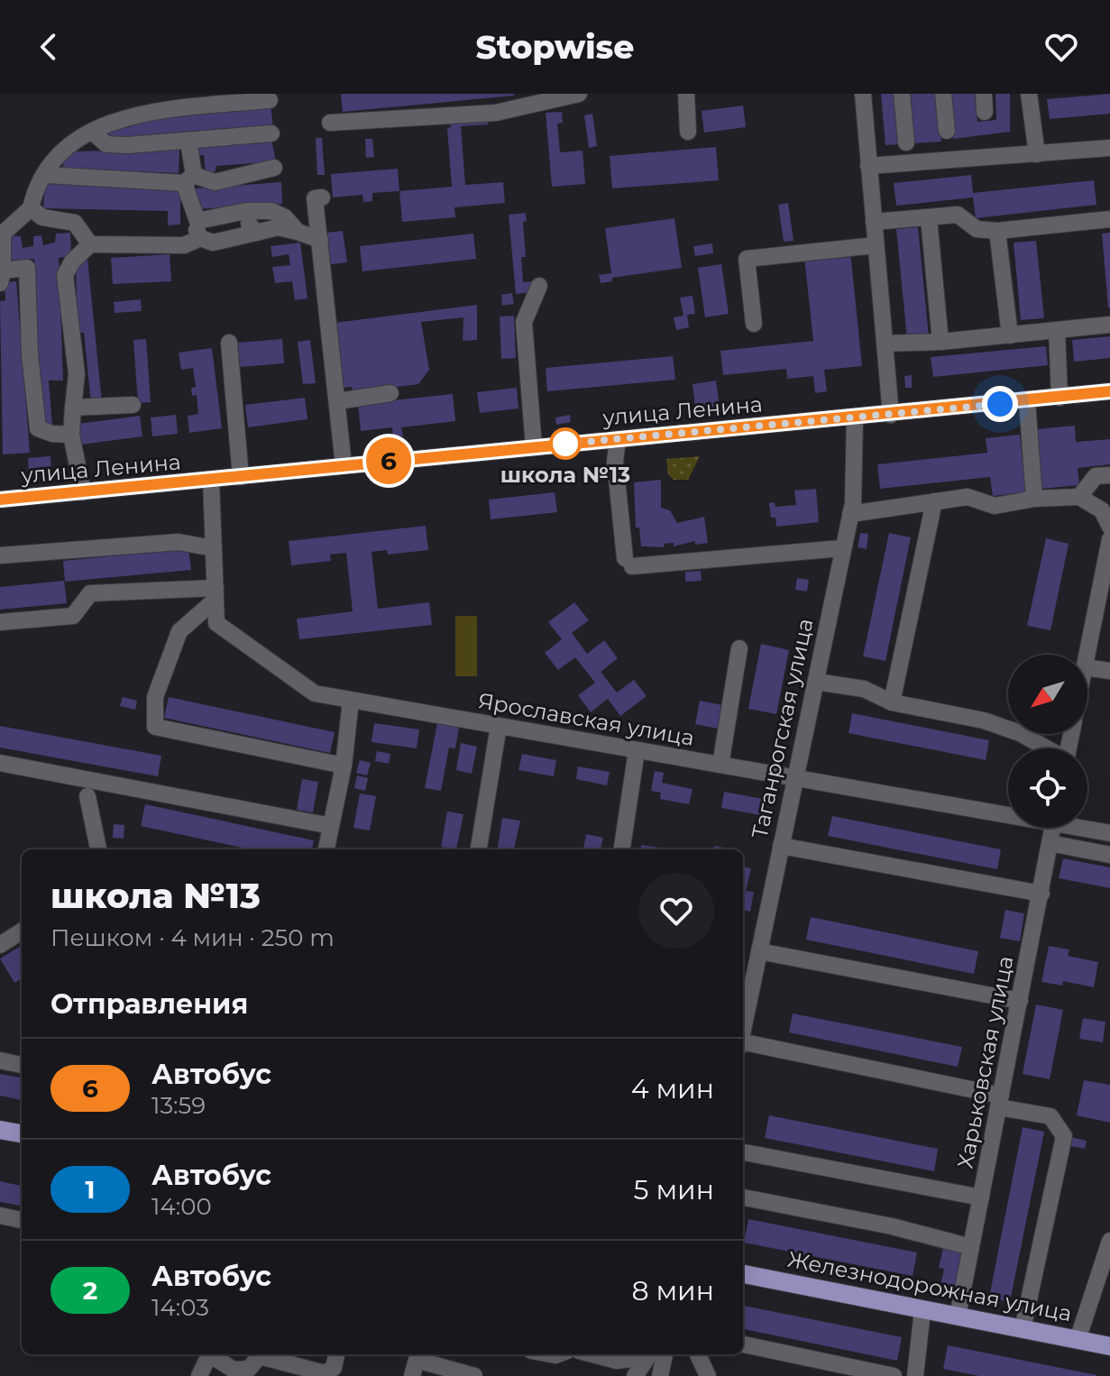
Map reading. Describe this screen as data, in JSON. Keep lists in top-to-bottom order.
{
  "streets": {
    "main road": ["Железнодорожная улица"],
    "street": [
      "улица Ленина",
      "Ярославская улица",
      "Таганрогская улица",
      "Харьковская улица"
    ]
  },
  "crossings": [
    ["улица Ленина", "Ярославская улица"],
    ["улица Ленина", "Таганрогская улица"],
    ["Ярославская улица", "Таганрогская улица"],
    ["Харьковская улица", "Железнодорожная улица"]
  ],
  "places": ["школа №13"],
  "lines": ["bus line 6"],
  "north": "bottom left",
  "page": {
    "header": "Stopwise",
    "on_map": "6",
    "heading": [
      ["школа №13", "Пешком · 4 мин · 250 m"],
      "Отправления"
    ],
    "list": [
      {
        "mark": "6",
        "name": "Автобус",
        "note": "13:59",
        "value": "4 мин"
      },
      {
        "mark": "1",
        "name": "Автобус",
        "note": "14:00",
        "value": "5 мин"
      },
      {
        "mark": "2",
        "name": "Автобус",
        "note": "14:03",
        "value": "8 мин"
      }
    ]
  }
}
